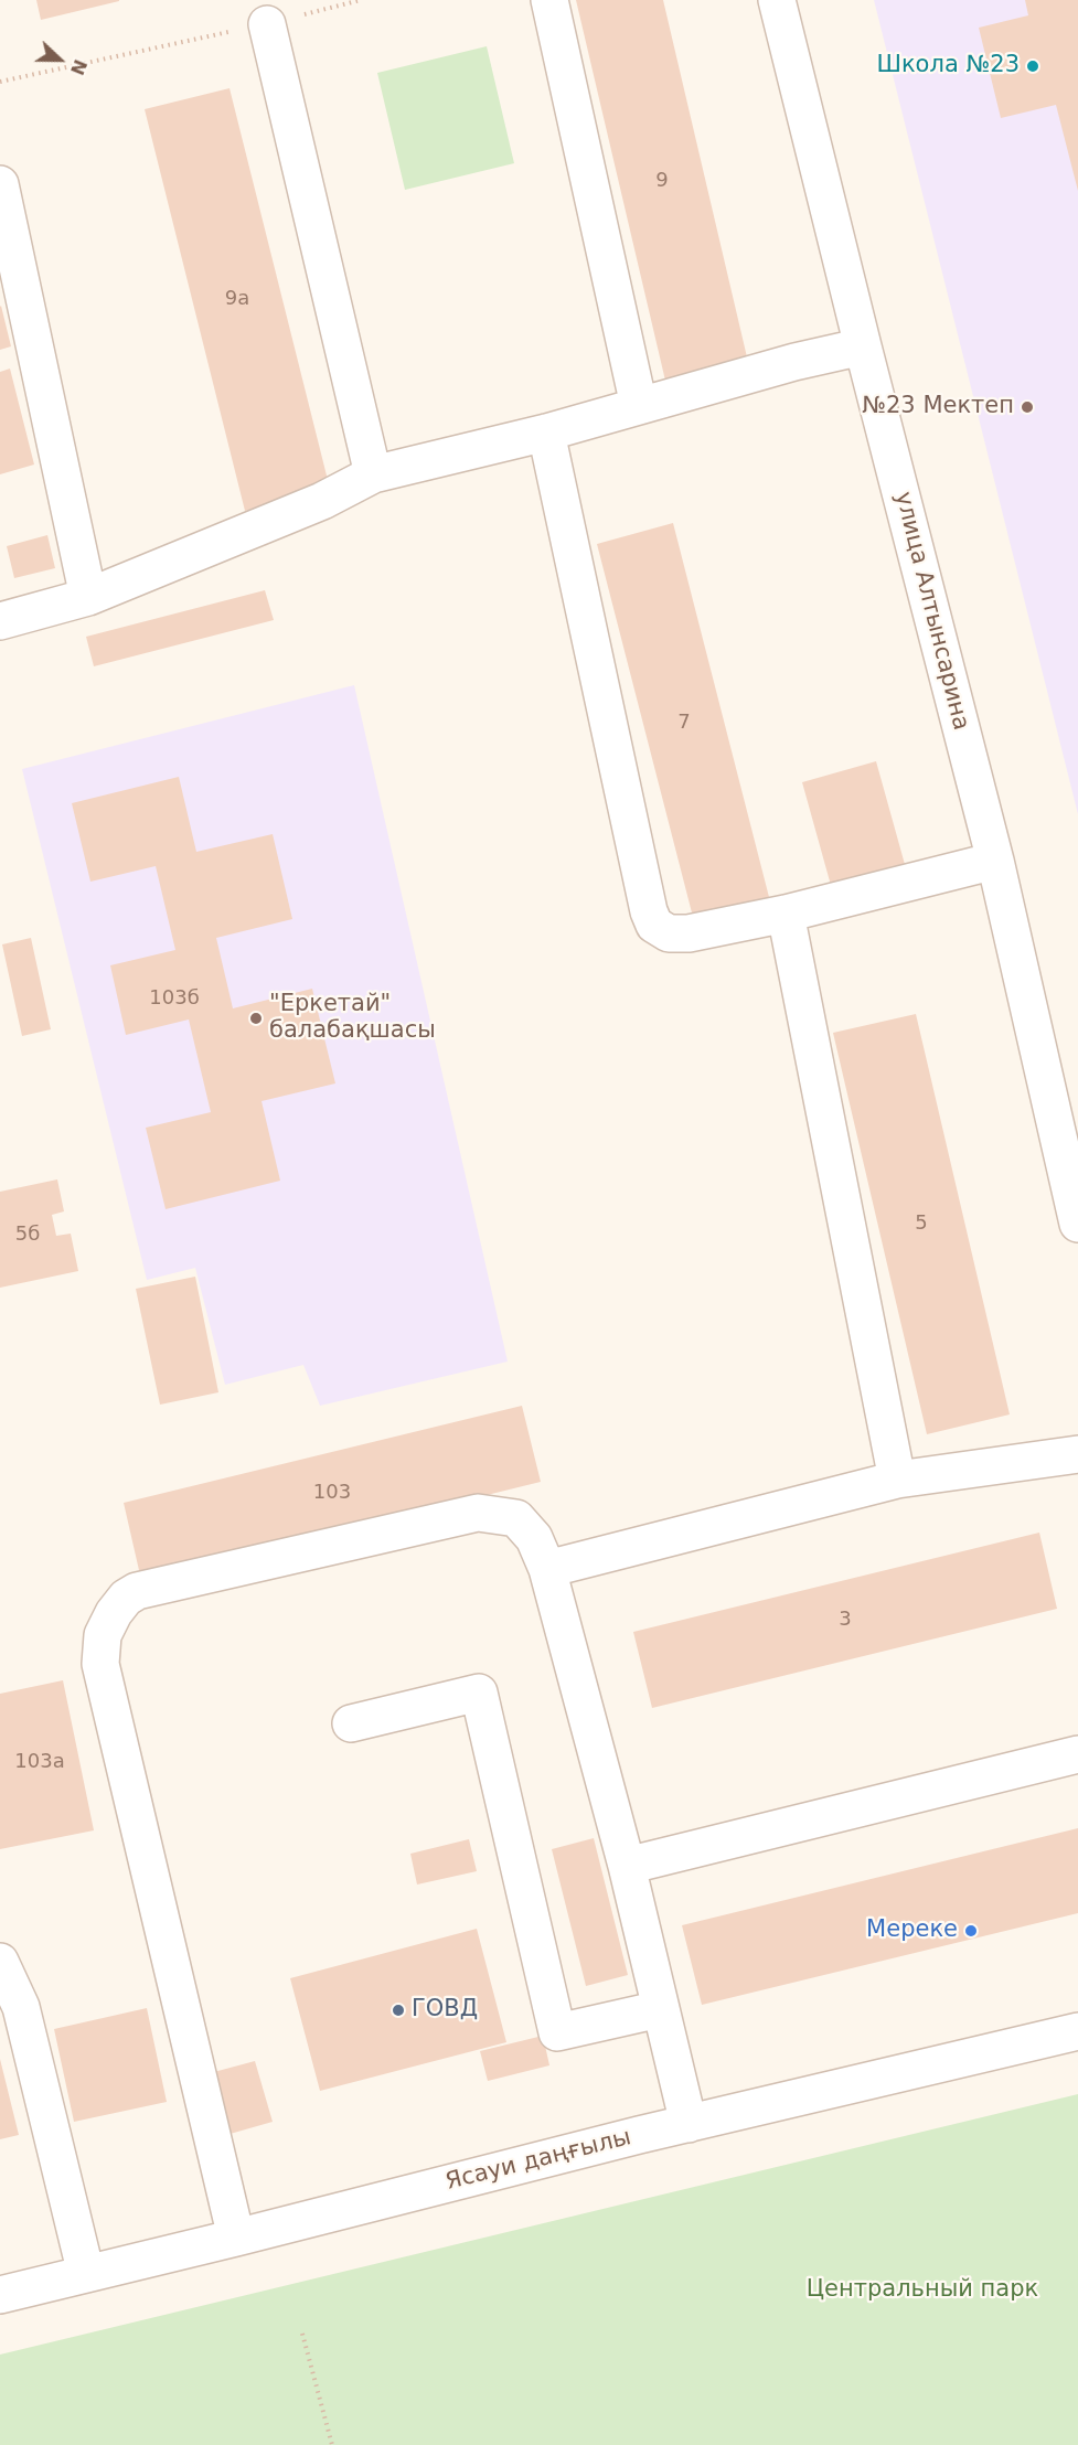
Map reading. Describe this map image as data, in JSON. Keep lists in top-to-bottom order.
{
  "streets": {
    "street": ["улица Алтынсарина", "Ясауи даңғылы"]
  },
  "parks": ["Центральный парк"],
  "places": [
    "Школа №23",
    "№23 Мектеп",
    "\"Еркетай\" балабақшасы",
    "Мереке",
    "ГОВД"
  ],
  "house_numbers": [
    "9",
    "9а",
    "7",
    "103б",
    "5",
    "5б",
    "103",
    "3",
    "103а"
  ],
  "north": "right"
}
